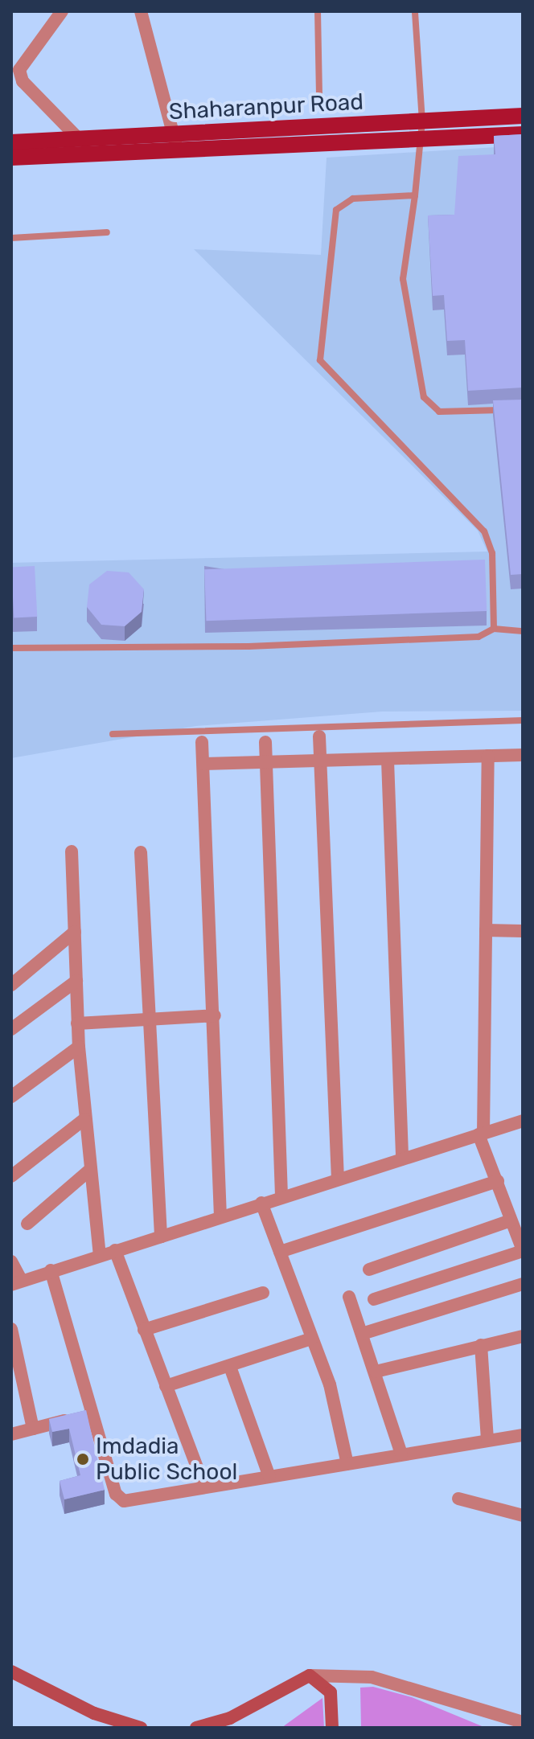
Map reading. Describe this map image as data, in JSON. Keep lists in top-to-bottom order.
{
  "streets": {
    "main road": ["Shaharanpur Road"]
  },
  "places": ["Imdadia Public School"]
}
